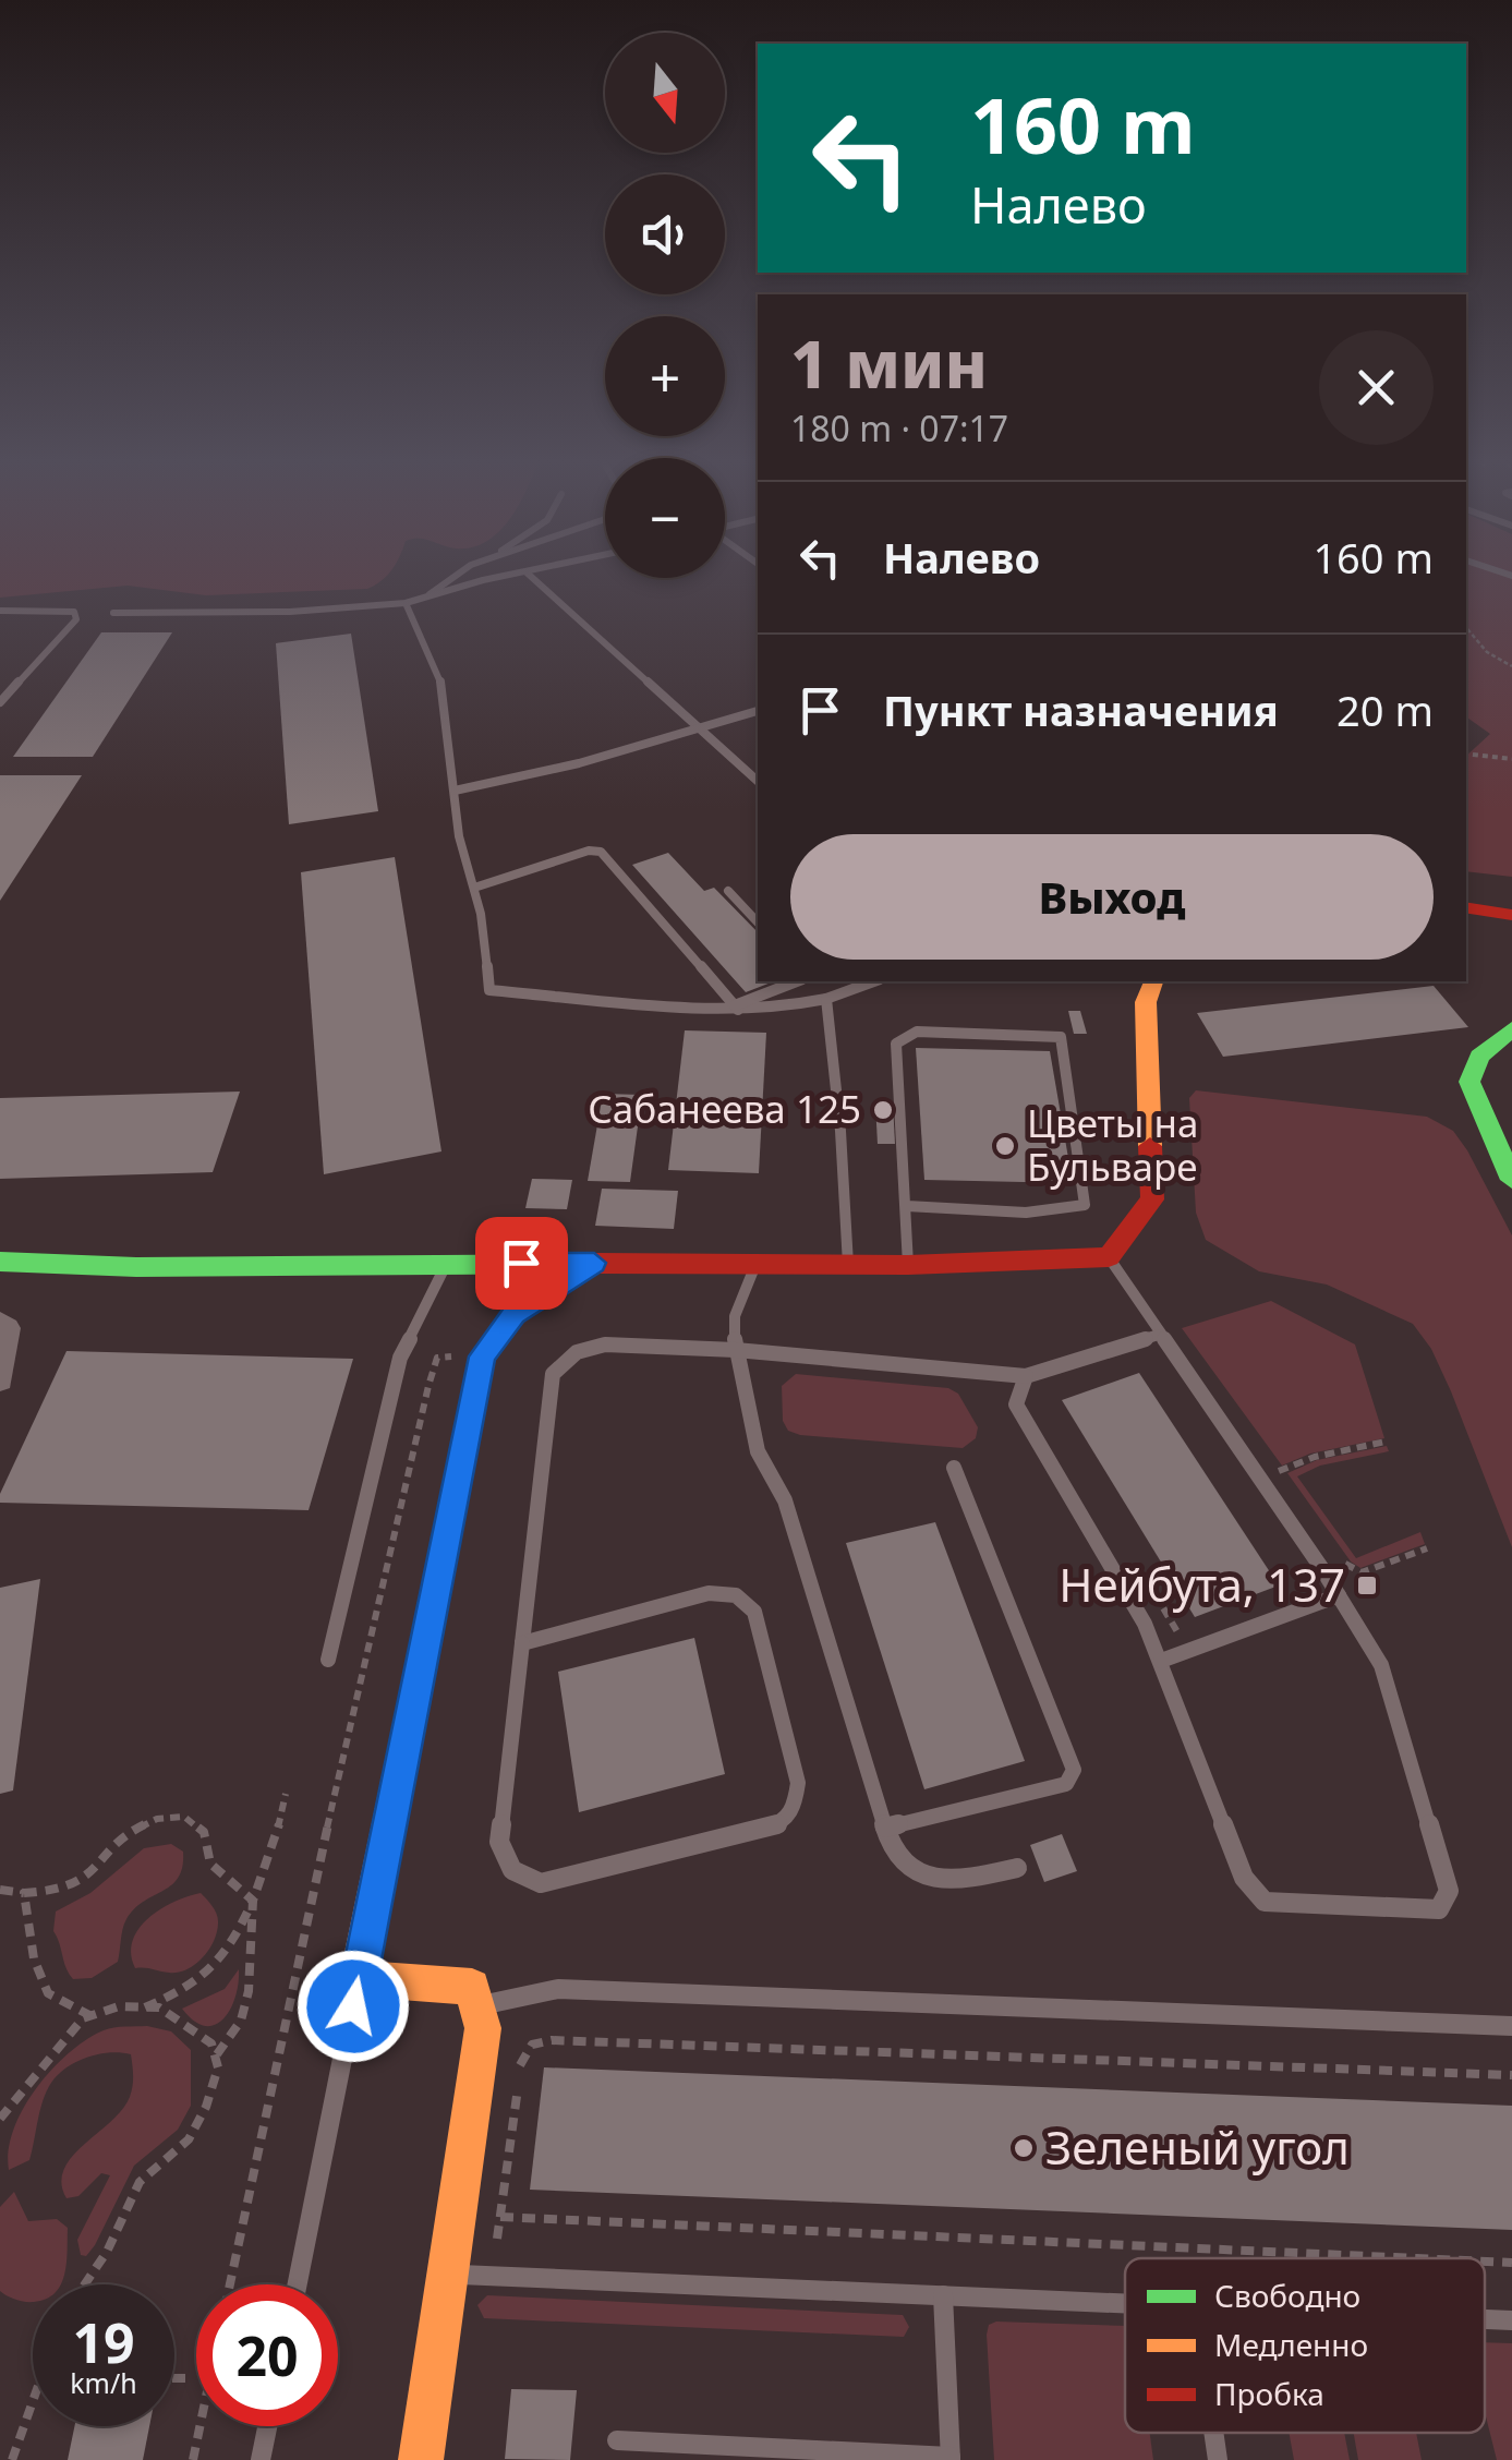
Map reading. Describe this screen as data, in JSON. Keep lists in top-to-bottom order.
{
  "places": {
    "other": ["Сабанеева 125", "Цветы на Бульваре", "Зеленый угол"],
    "transit": ["Нейбута, 137"]
  },
  "legend": ["Свободно", "Медленно", "Пробка"],
  "north": "bottom",
  "page": {
    "map_buttons": ["+", "−"],
    "turn": ["160 m", "Налево"],
    "heading": ["1 мин", "180 m · 07:17"],
    "list": [
      {
        "name": "Налево",
        "value": "160 m"
      },
      {
        "name": "Пункт назначения",
        "value": "20 m"
      }
    ],
    "buttons": "Выход",
    "speed": "19 km/h",
    "limit": "20"
  }
}
